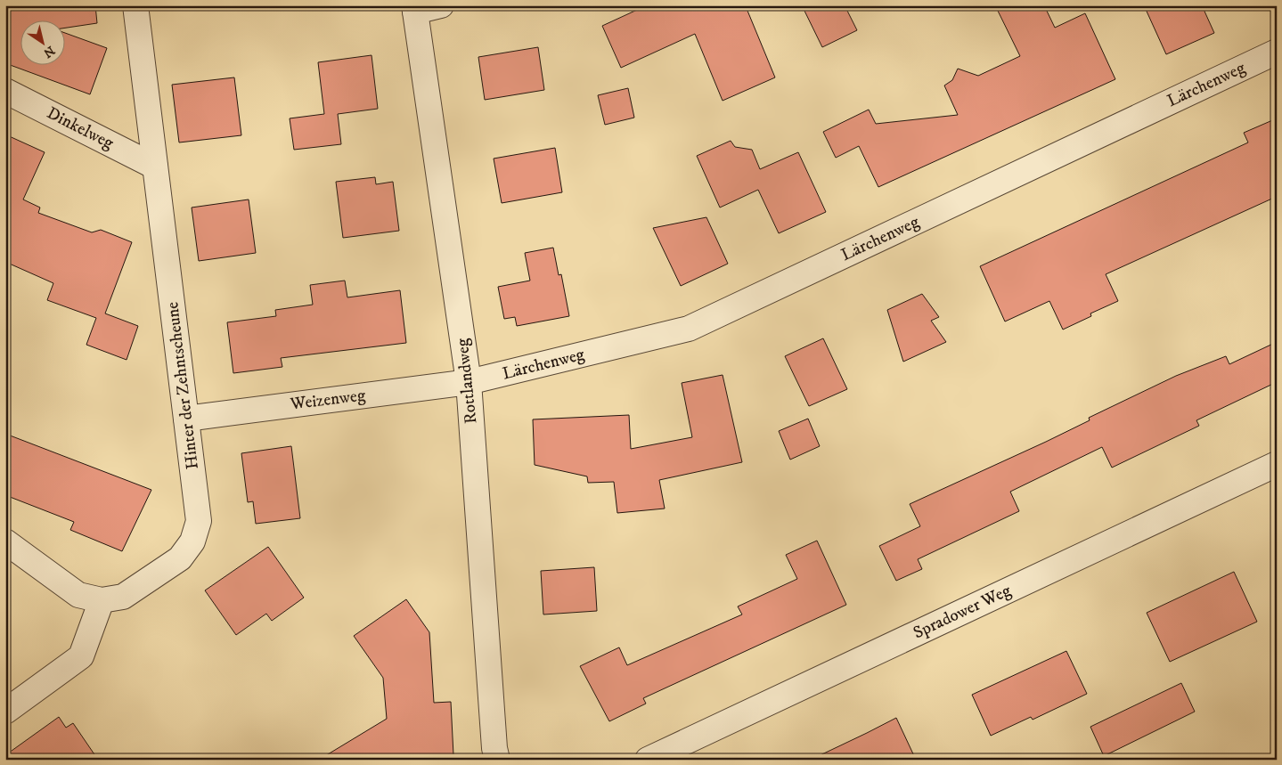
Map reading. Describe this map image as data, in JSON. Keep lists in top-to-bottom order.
{
  "streets": {
    "street": [
      "Lärchenweg",
      "Dinkelweg",
      "Rottlandweg",
      "Hinter der Zehntscheune",
      "Weizenweg",
      "Spradower Weg"
    ]
  },
  "crossings": [
    ["Lärchenweg", "Rottlandweg"],
    ["Lärchenweg", "Weizenweg"],
    ["Dinkelweg", "Hinter der Zehntscheune"],
    ["Rottlandweg", "Weizenweg"],
    ["Hinter der Zehntscheune", "Weizenweg"]
  ],
  "north": "bottom right"
}
